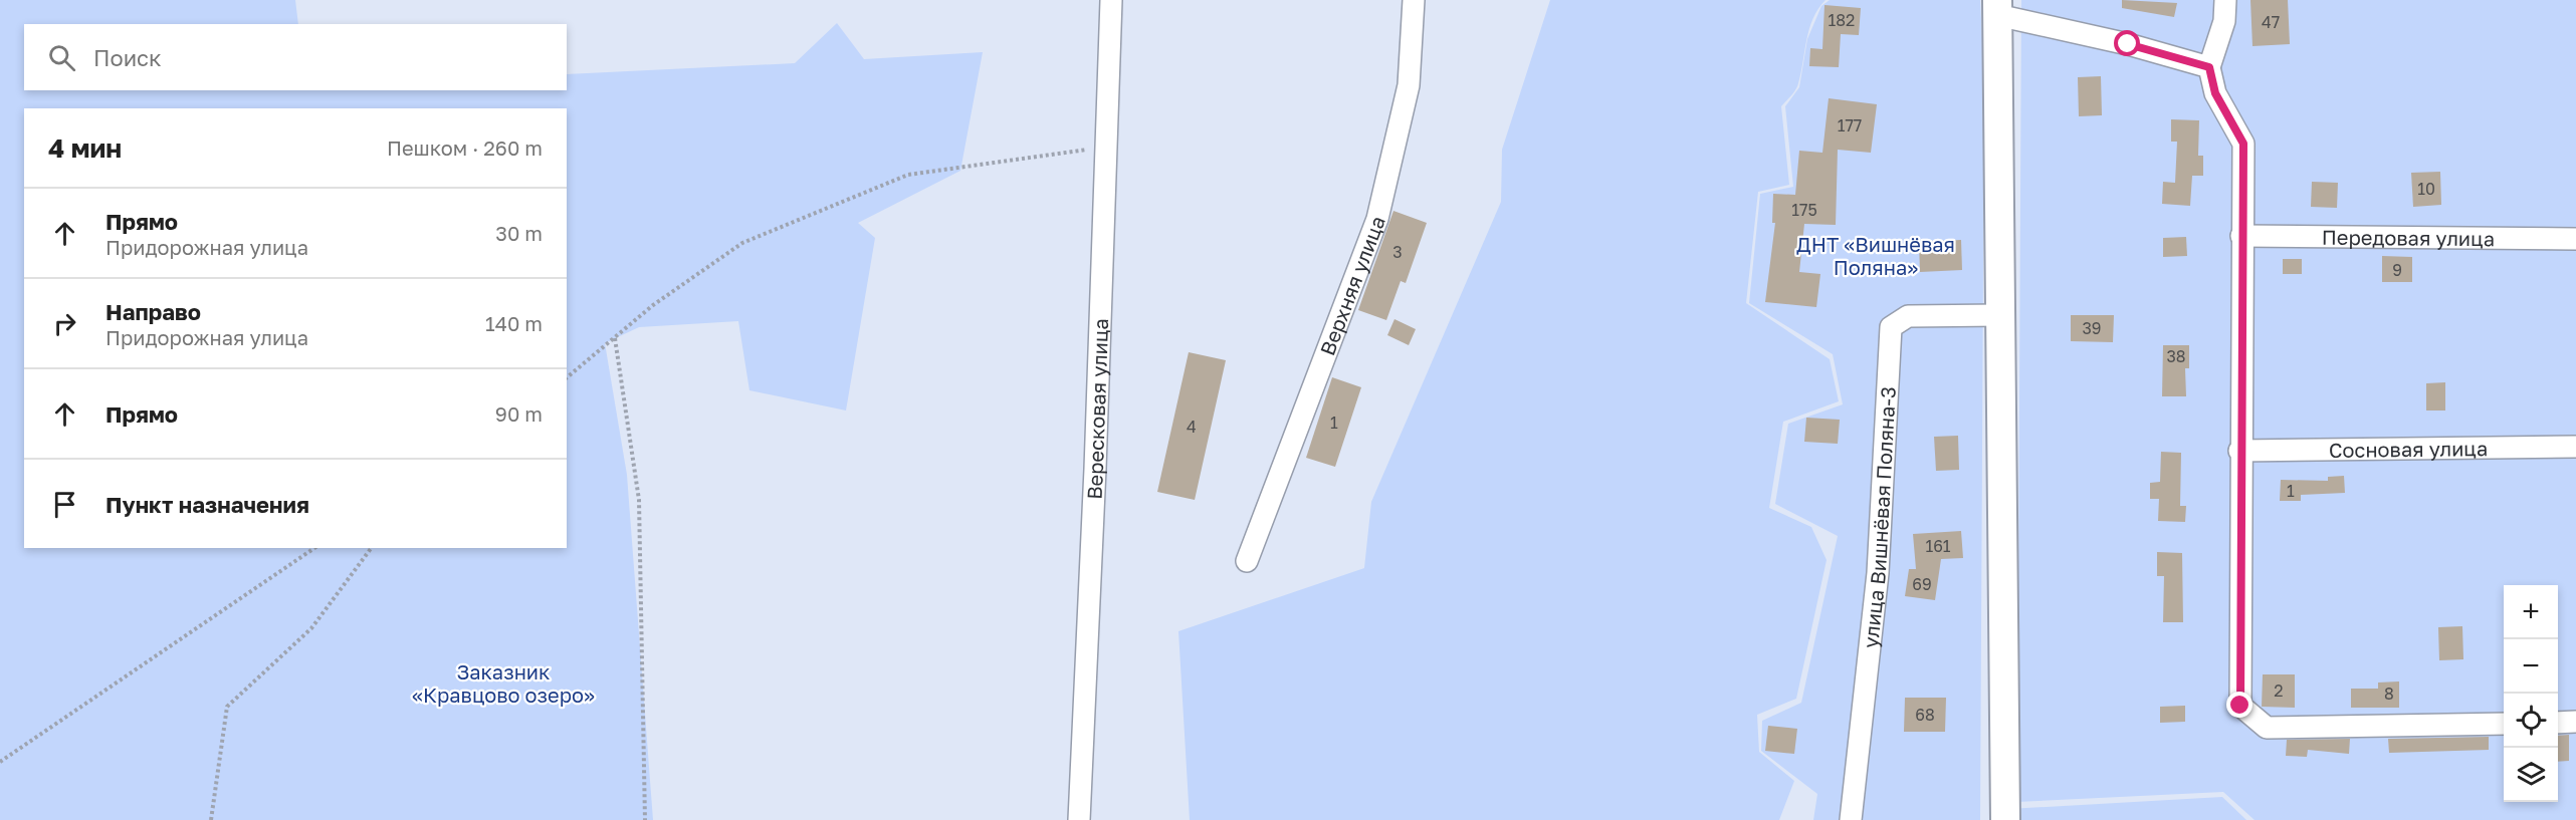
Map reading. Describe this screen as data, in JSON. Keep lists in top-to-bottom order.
{
  "streets": {
    "street": [
      "Передовая улица",
      "Верхняя улица",
      "Вересковая улица",
      "Сосновая улица",
      "улица Вишнёвая Поляна-3"
    ]
  },
  "parks": ["ДНТ «Вишнёвая Поляна»", "Заказник «Кравцово озеро»"],
  "house_numbers": [
    "182",
    "47",
    "177",
    "10",
    "175",
    "3",
    "9",
    "39",
    "38",
    "1",
    "4",
    "1",
    "161",
    "69",
    "2",
    "8",
    "68"
  ],
  "page": {
    "search": "Поиск",
    "heading": ["4 мин", "Пешком · 260 m"],
    "list": [
      ["Прямо", "Придорожная улица", "30 m"],
      ["Направо", "Придорожная улица", "140 m"],
      ["Прямо", "90 m"],
      "Пункт назначения"
    ],
    "map_buttons": ["+", "−"]
  }
}
